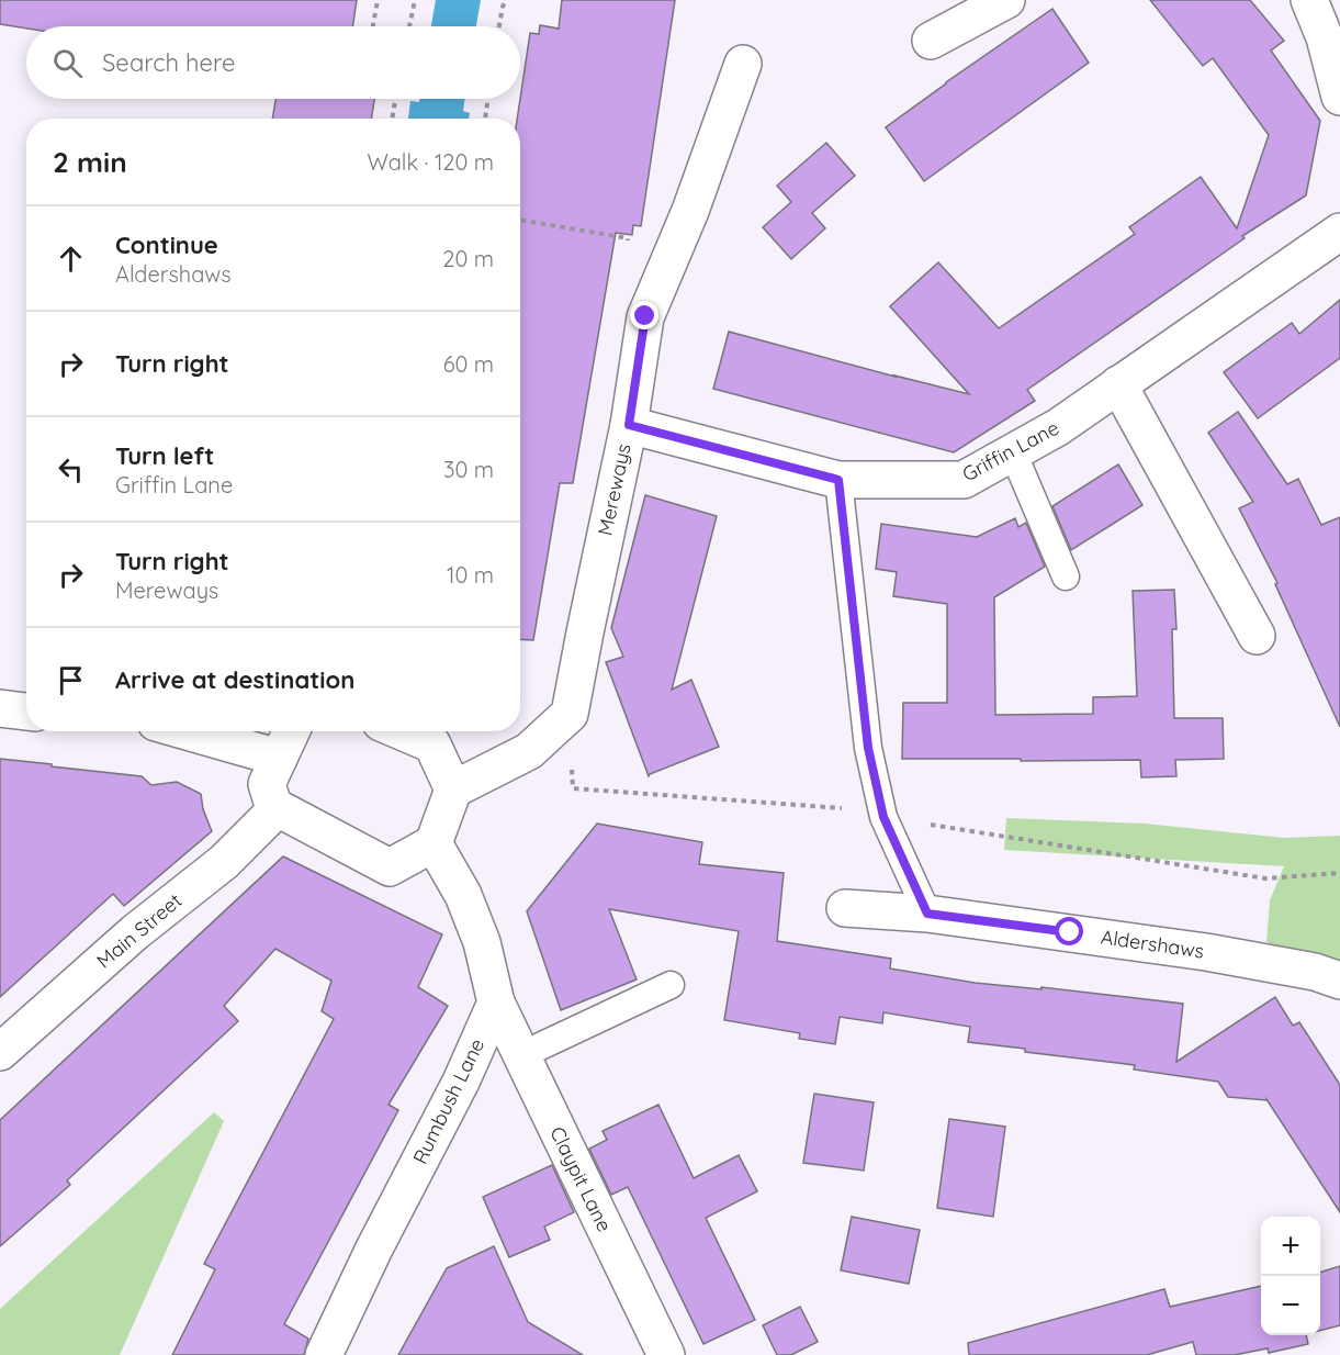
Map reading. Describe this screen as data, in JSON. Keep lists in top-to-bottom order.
{
  "streets": {
    "street": [
      "Griffin Lane",
      "Mereways",
      "Main Street",
      "Aldershaws",
      "Rumbush Lane",
      "Claypit Lane"
    ]
  },
  "crossings": [
    ["Griffin Lane", "Mereways"],
    ["Rumbush Lane", "Claypit Lane"]
  ],
  "page": {
    "search": "Search here",
    "heading": ["2 min", "Walk · 120 m"],
    "list": [
      ["Continue", "Aldershaws", "20 m"],
      ["Turn right", "60 m"],
      ["Turn left", "Griffin Lane", "30 m"],
      ["Turn right", "Mereways", "10 m"],
      "Arrive at destination"
    ],
    "map_buttons": ["+", "−"]
  }
}
